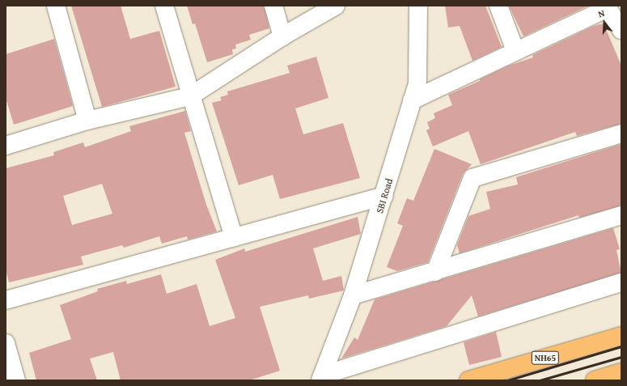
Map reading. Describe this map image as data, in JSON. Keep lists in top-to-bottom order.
{
  "streets": {
    "highway": ["NH65"],
    "street": ["SBI Road"]
  },
  "north": "top"
}
